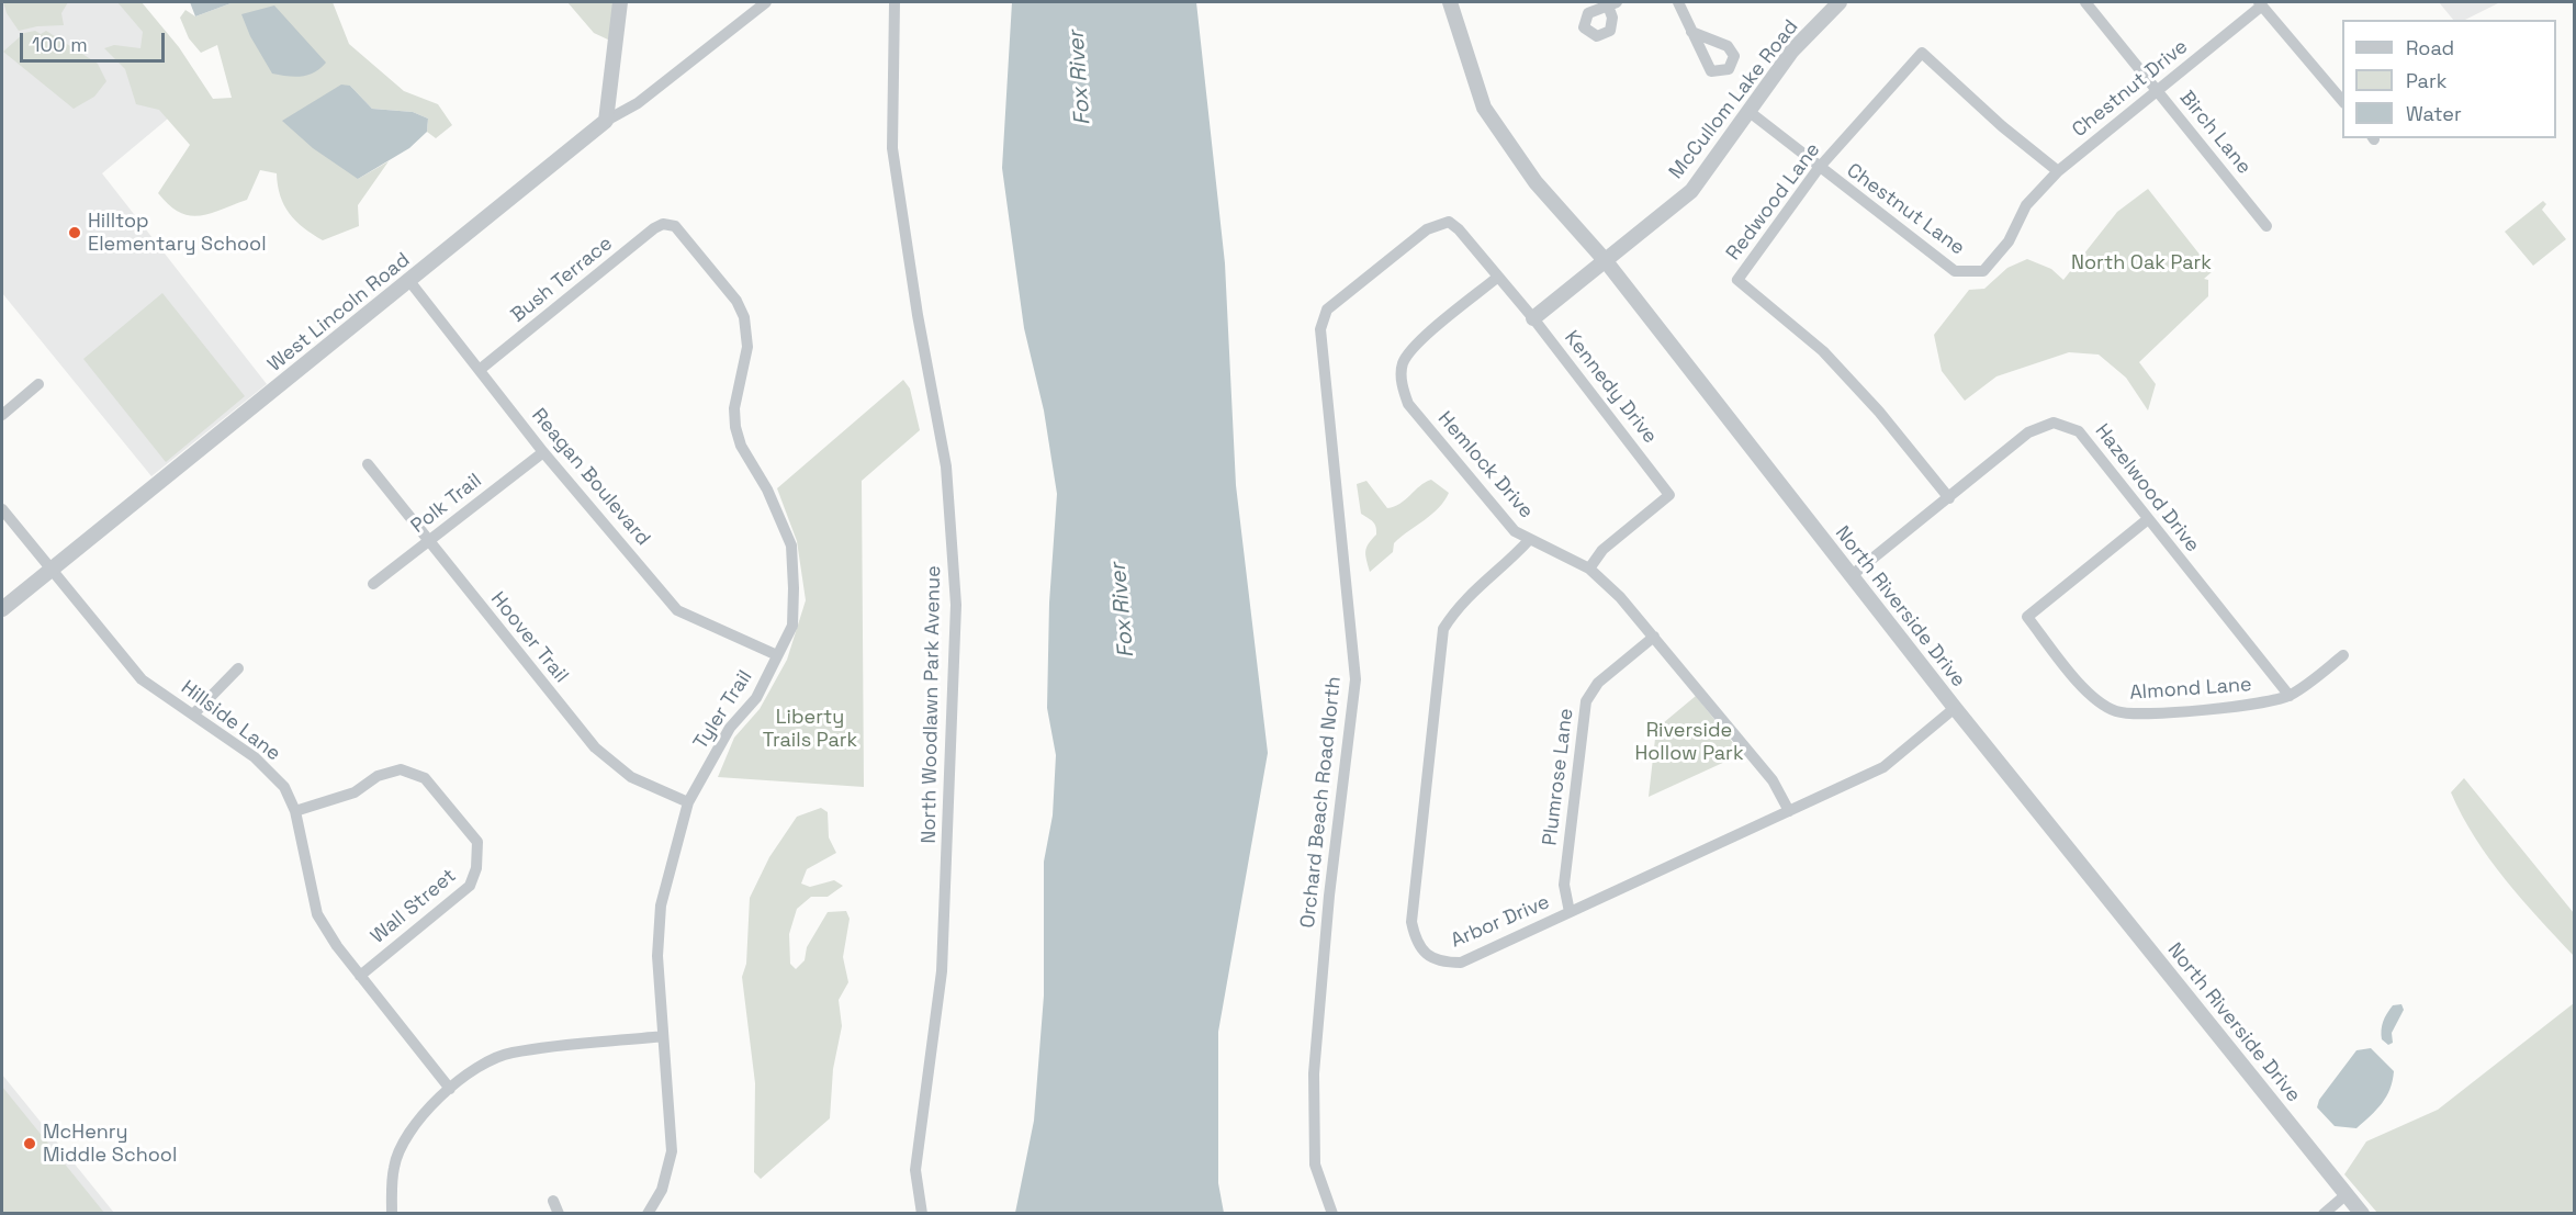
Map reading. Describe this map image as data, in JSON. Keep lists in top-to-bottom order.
{
  "streets": {
    "street": [
      "Chestnut Drive",
      "McCullom Lake Road",
      "Birch Lane",
      "Redwood Lane",
      "Chestnut Lane",
      "Bush Terrace",
      "West Lincoln Road",
      "Kennedy Drive",
      "Hemlock Drive",
      "Reagan Boulevard",
      "Hazelwood Drive",
      "Polk Trail",
      "North Riverside Drive",
      "Hoover Trail",
      "Almond Lane",
      "North Woodlawn Park Avenue",
      "Tyler Trail",
      "Hillside Lane",
      "Plumrose Lane",
      "Orchard Beach Road North",
      "Wall Street",
      "Arbor Drive"
    ]
  },
  "crossings": [
    ["Chestnut Drive", "Birch Lane"],
    ["Chestnut Drive", "Redwood Lane"],
    ["Chestnut Drive", "Chestnut Lane"],
    ["McCullom Lake Road", "Chestnut Lane"],
    ["McCullom Lake Road", "Kennedy Drive"],
    ["McCullom Lake Road", "North Riverside Drive"],
    ["Redwood Lane", "Chestnut Lane"],
    ["Redwood Lane", "Hazelwood Drive"],
    ["Bush Terrace", "Reagan Boulevard"],
    ["Bush Terrace", "Tyler Trail"],
    ["West Lincoln Road", "Reagan Boulevard"],
    ["West Lincoln Road", "Hillside Lane"],
    ["Kennedy Drive", "Hemlock Drive"],
    ["Kennedy Drive", "Orchard Beach Road North"],
    ["Hemlock Drive", "Plumrose Lane"],
    ["Hemlock Drive", "Arbor Drive"],
    ["Reagan Boulevard", "Polk Trail"],
    ["Reagan Boulevard", "Tyler Trail"],
    ["Hazelwood Drive", "North Riverside Drive"],
    ["Hazelwood Drive", "Almond Lane"],
    ["Polk Trail", "Hoover Trail"],
    ["North Riverside Drive", "Arbor Drive"],
    ["Hoover Trail", "Tyler Trail"],
    ["Hillside Lane", "Wall Street"],
    ["Plumrose Lane", "Arbor Drive"]
  ],
  "water": ["Fox River"],
  "parks": ["North Oak Park", "Liberty Trails Park", "Riverside Hollow Park"],
  "places": ["Hilltop Elementary School", "McHenry Middle School"],
  "legend": ["Road", "Park", "Water"],
  "scale_bar": "100 m"
}
